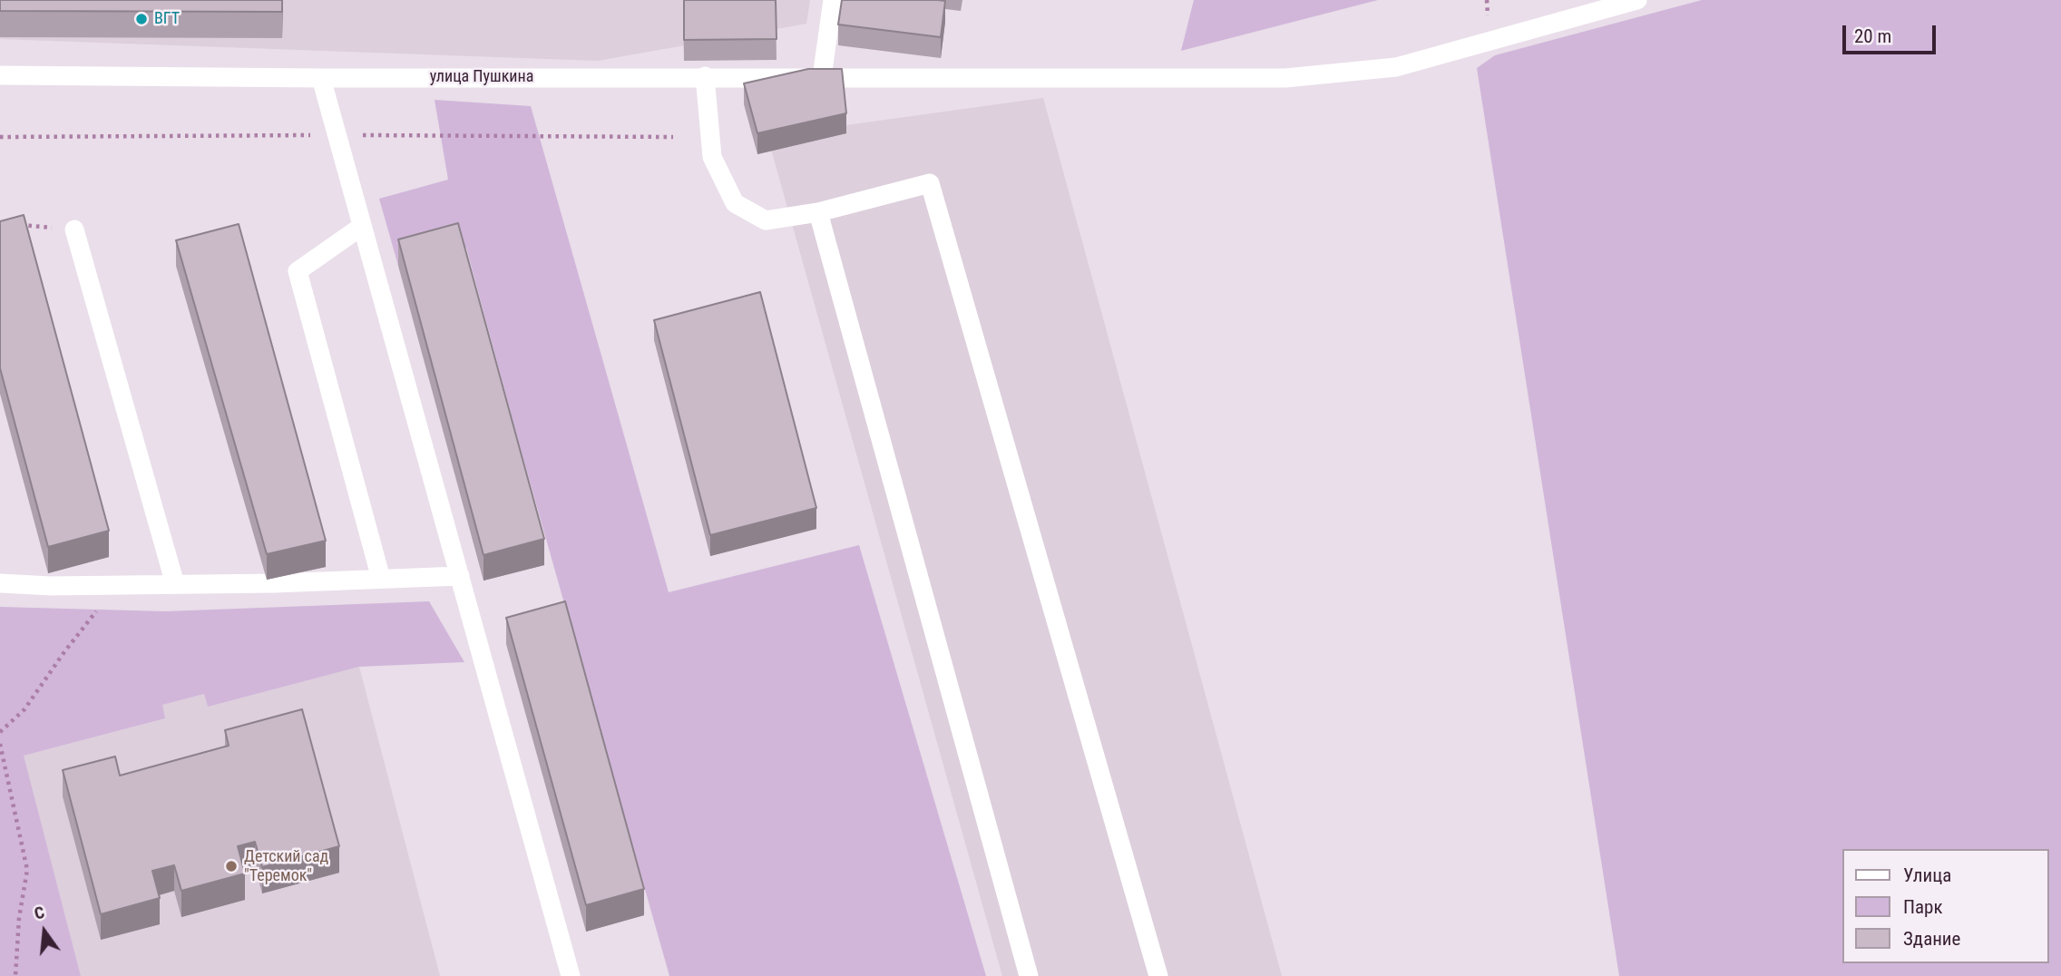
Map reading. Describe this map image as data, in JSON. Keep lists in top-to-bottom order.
{
  "streets": {
    "street": ["улица Пушкина"]
  },
  "places": ["ВГТ", "Детский сад \"Теремок\""],
  "legend": ["Улица", "Парк", "Здание"],
  "scale_bar": "20 m",
  "north": "top"
}
